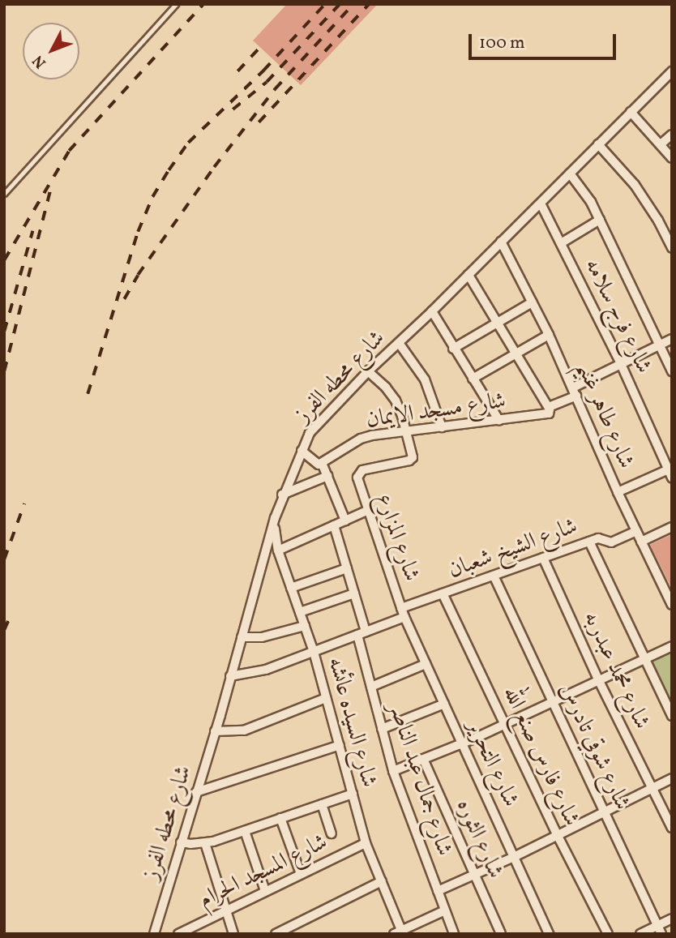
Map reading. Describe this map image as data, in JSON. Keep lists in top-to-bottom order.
{
  "streets": {
    "street": [
      "شارع فرج سلامه",
      "شارع محطه الفرز",
      "شارع مسجد الايمان",
      "شارع طاهر غنيم",
      "شارع المزارع",
      "شارع الشيخ شعبان",
      "شارع محمد عبدربه",
      "شارع السيده عائشه",
      "شارع شوقي تادرس",
      "شارع فارس صنع الله",
      "شارع التحرير",
      "شارع جمال عبد الناصر",
      "شارع الثوره",
      "شارع المسجد الحرام"
    ]
  },
  "crossings": [
    ["شارع فرج سلامه", "شارع محطه الفرز"],
    ["شارع فرج سلامه", "شارع مسجد الايمان"],
    ["شارع محطه الفرز", "شارع طاهر غنيم"],
    ["شارع محطه الفرز", "شارع الشيخ شعبان"],
    ["شارع محطه الفرز", "شارع السيده عائشه"],
    ["شارع مسجد الايمان", "شارع طاهر غنيم"],
    ["شارع مسجد الايمان", "شارع المزارع"],
    ["شارع طاهر غنيم", "شارع الشيخ شعبان"],
    ["شارع المزارع", "شارع الشيخ شعبان"],
    ["شارع المزارع", "شارع التحرير"],
    ["شارع الشيخ شعبان", "شارع محمد عبدربه"],
    ["شارع الشيخ شعبان", "شارع السيده عائشه"],
    ["شارع الشيخ شعبان", "شارع شوقي تادرس"],
    ["شارع الشيخ شعبان", "شارع فارس صنع الله"],
    ["شارع الشيخ شعبان", "شارع التحرير"],
    ["شارع الشيخ شعبان", "شارع جمال عبد الناصر"],
    ["شارع السيده عائشه", "شارع المسجد الحرام"]
  ],
  "scale_bar": "100 m",
  "north": "bottom left"
}
